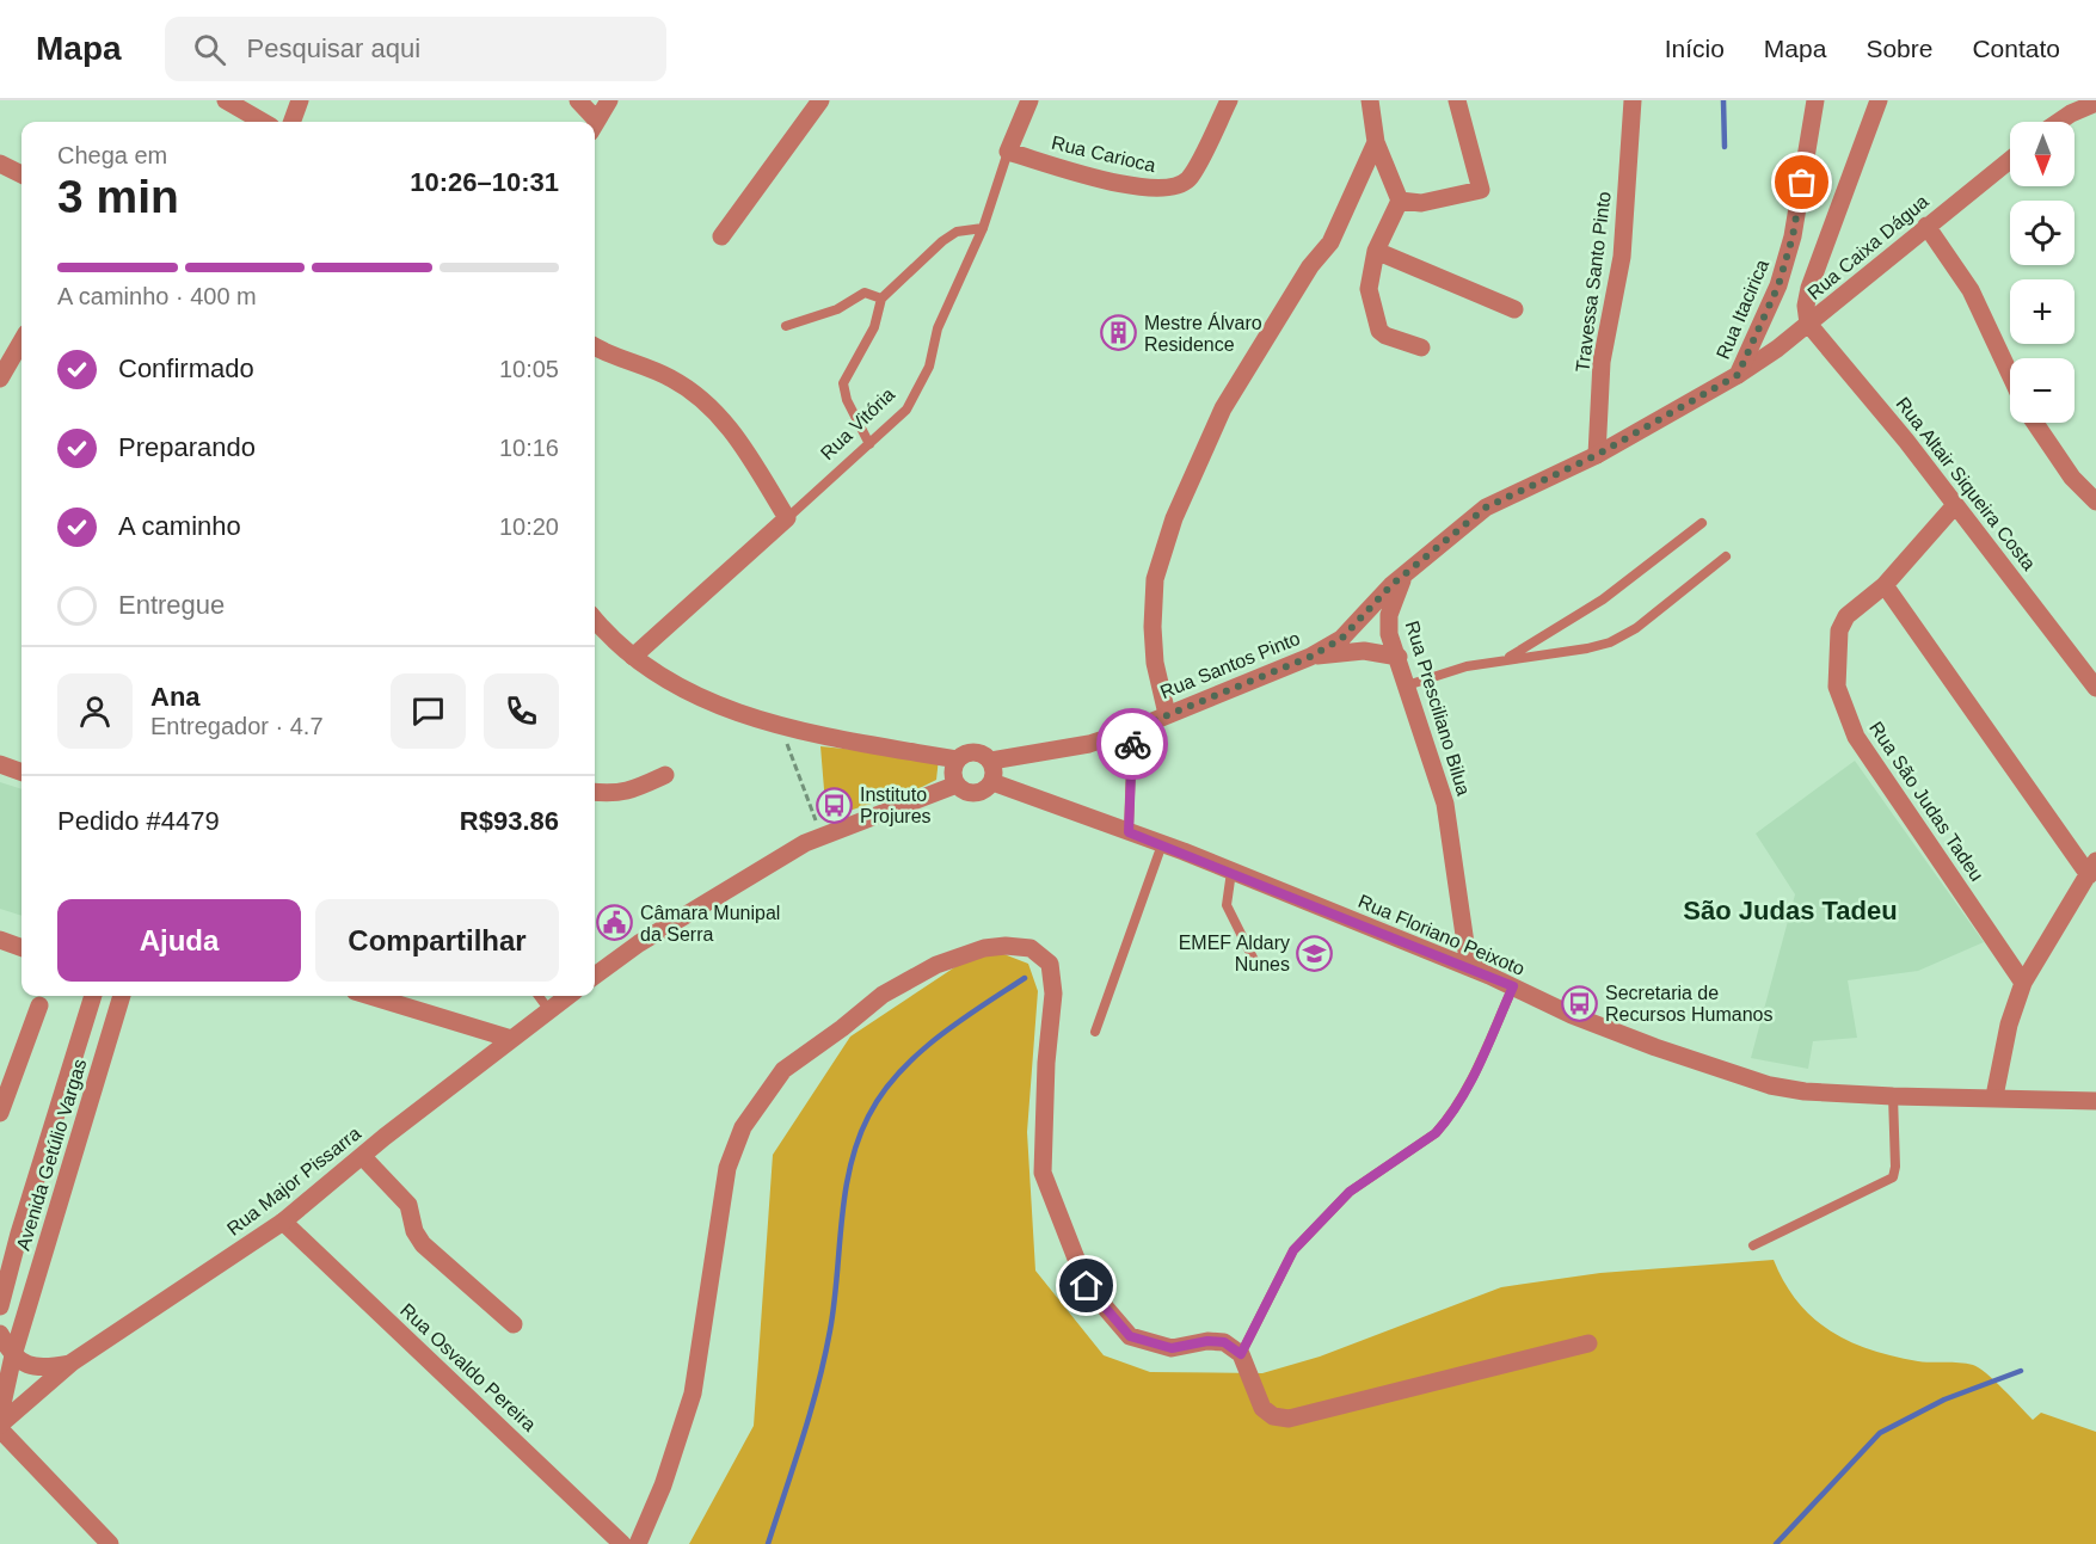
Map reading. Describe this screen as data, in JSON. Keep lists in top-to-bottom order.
{
  "streets": {
    "street": [
      "Rua Carioca",
      "Rua Caixa Dágua",
      "Travessa Santo Pinto",
      "Rua Itacirica",
      "Rua Vitória",
      "Rua Altair Siqueira Costa",
      "Rua Santos Pinto",
      "Rua Presciliano Bilua",
      "Rua São Judas Tadeu",
      "Rua Floriano Peixoto",
      "Avenida Getúlio Vargas",
      "Rua Major Pissarra",
      "Rua Osvaldo Pereira"
    ]
  },
  "crossings": [
    ["Rua Carioca", "Rua Vitória"],
    ["Rua Caixa Dágua", "Rua Itacirica"],
    ["Rua Caixa Dágua", "Rua Altair Siqueira Costa"],
    ["Travessa Santo Pinto", "Rua Itacirica"],
    ["Rua Altair Siqueira Costa", "Rua São Judas Tadeu"],
    ["Rua Santos Pinto", "Rua Presciliano Bilua"],
    ["Rua Santos Pinto", "Rua Floriano Peixoto"],
    ["Rua Presciliano Bilua", "Rua Floriano Peixoto"],
    ["Rua Major Pissarra", "Rua Osvaldo Pereira"]
  ],
  "districts": ["São Judas Tadeu"],
  "places": {
    "building": ["Mestre Álvaro Residence"],
    "bus stop": ["Instituto Projures", "Secretaria de Recursos Humanos"],
    "public building": ["Câmara Munipal da Serra"],
    "school or university": ["EMEF Aldary Nunes"]
  },
  "north": "bottom",
  "page": {
    "header": "Mapa",
    "search": "Pesquisar aqui",
    "nav": [
      "Início",
      "Mapa",
      "Sobre",
      "Contato"
    ],
    "map_buttons": ["+", "−"],
    "heading": ["3 min", "Chega em", "10:26–10:31"],
    "panel": [
      "Ana",
      "Entregador · 4.7",
      "Pedido #4479",
      "R$93.86"
    ],
    "bar": "A caminho · 400 m",
    "list": [
      ["Confirmado", "10:05"],
      ["Preparando", "10:16"],
      ["A caminho", "10:20"],
      "Entregue"
    ],
    "buttons": ["Ajuda", "Compartilhar"]
  }
}
